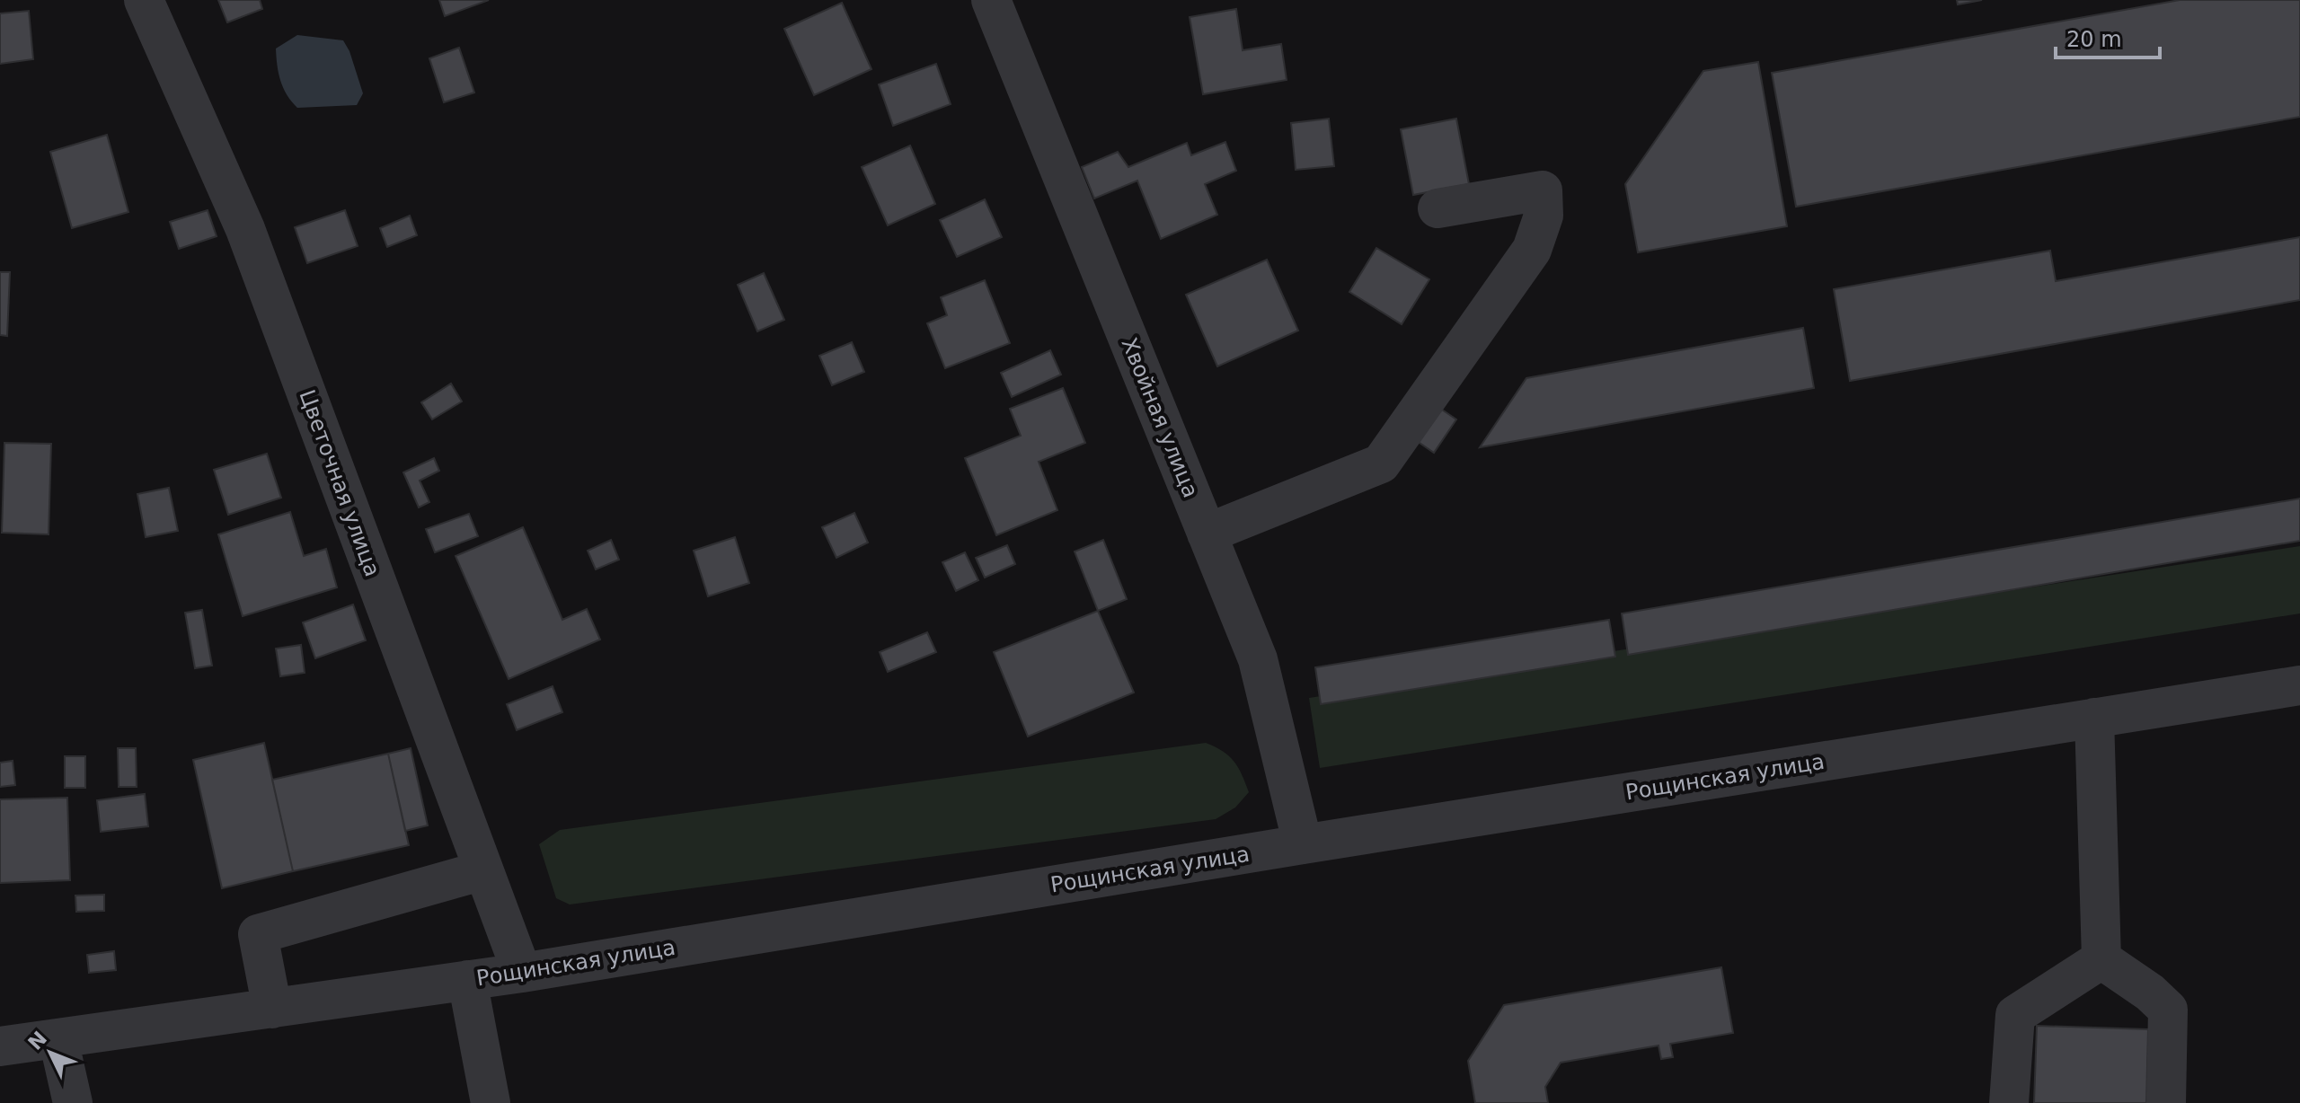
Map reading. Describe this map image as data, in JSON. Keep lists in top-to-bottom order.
{
  "streets": {
    "street": ["Хвойная улица", "Цветочная улица", "Рощинская улица"]
  },
  "crossings": [
    ["Хвойная улица", "Рощинская улица"],
    ["Цветочная улица", "Рощинская улица"]
  ],
  "scale_bar": "20 m",
  "north": "top left"
}
